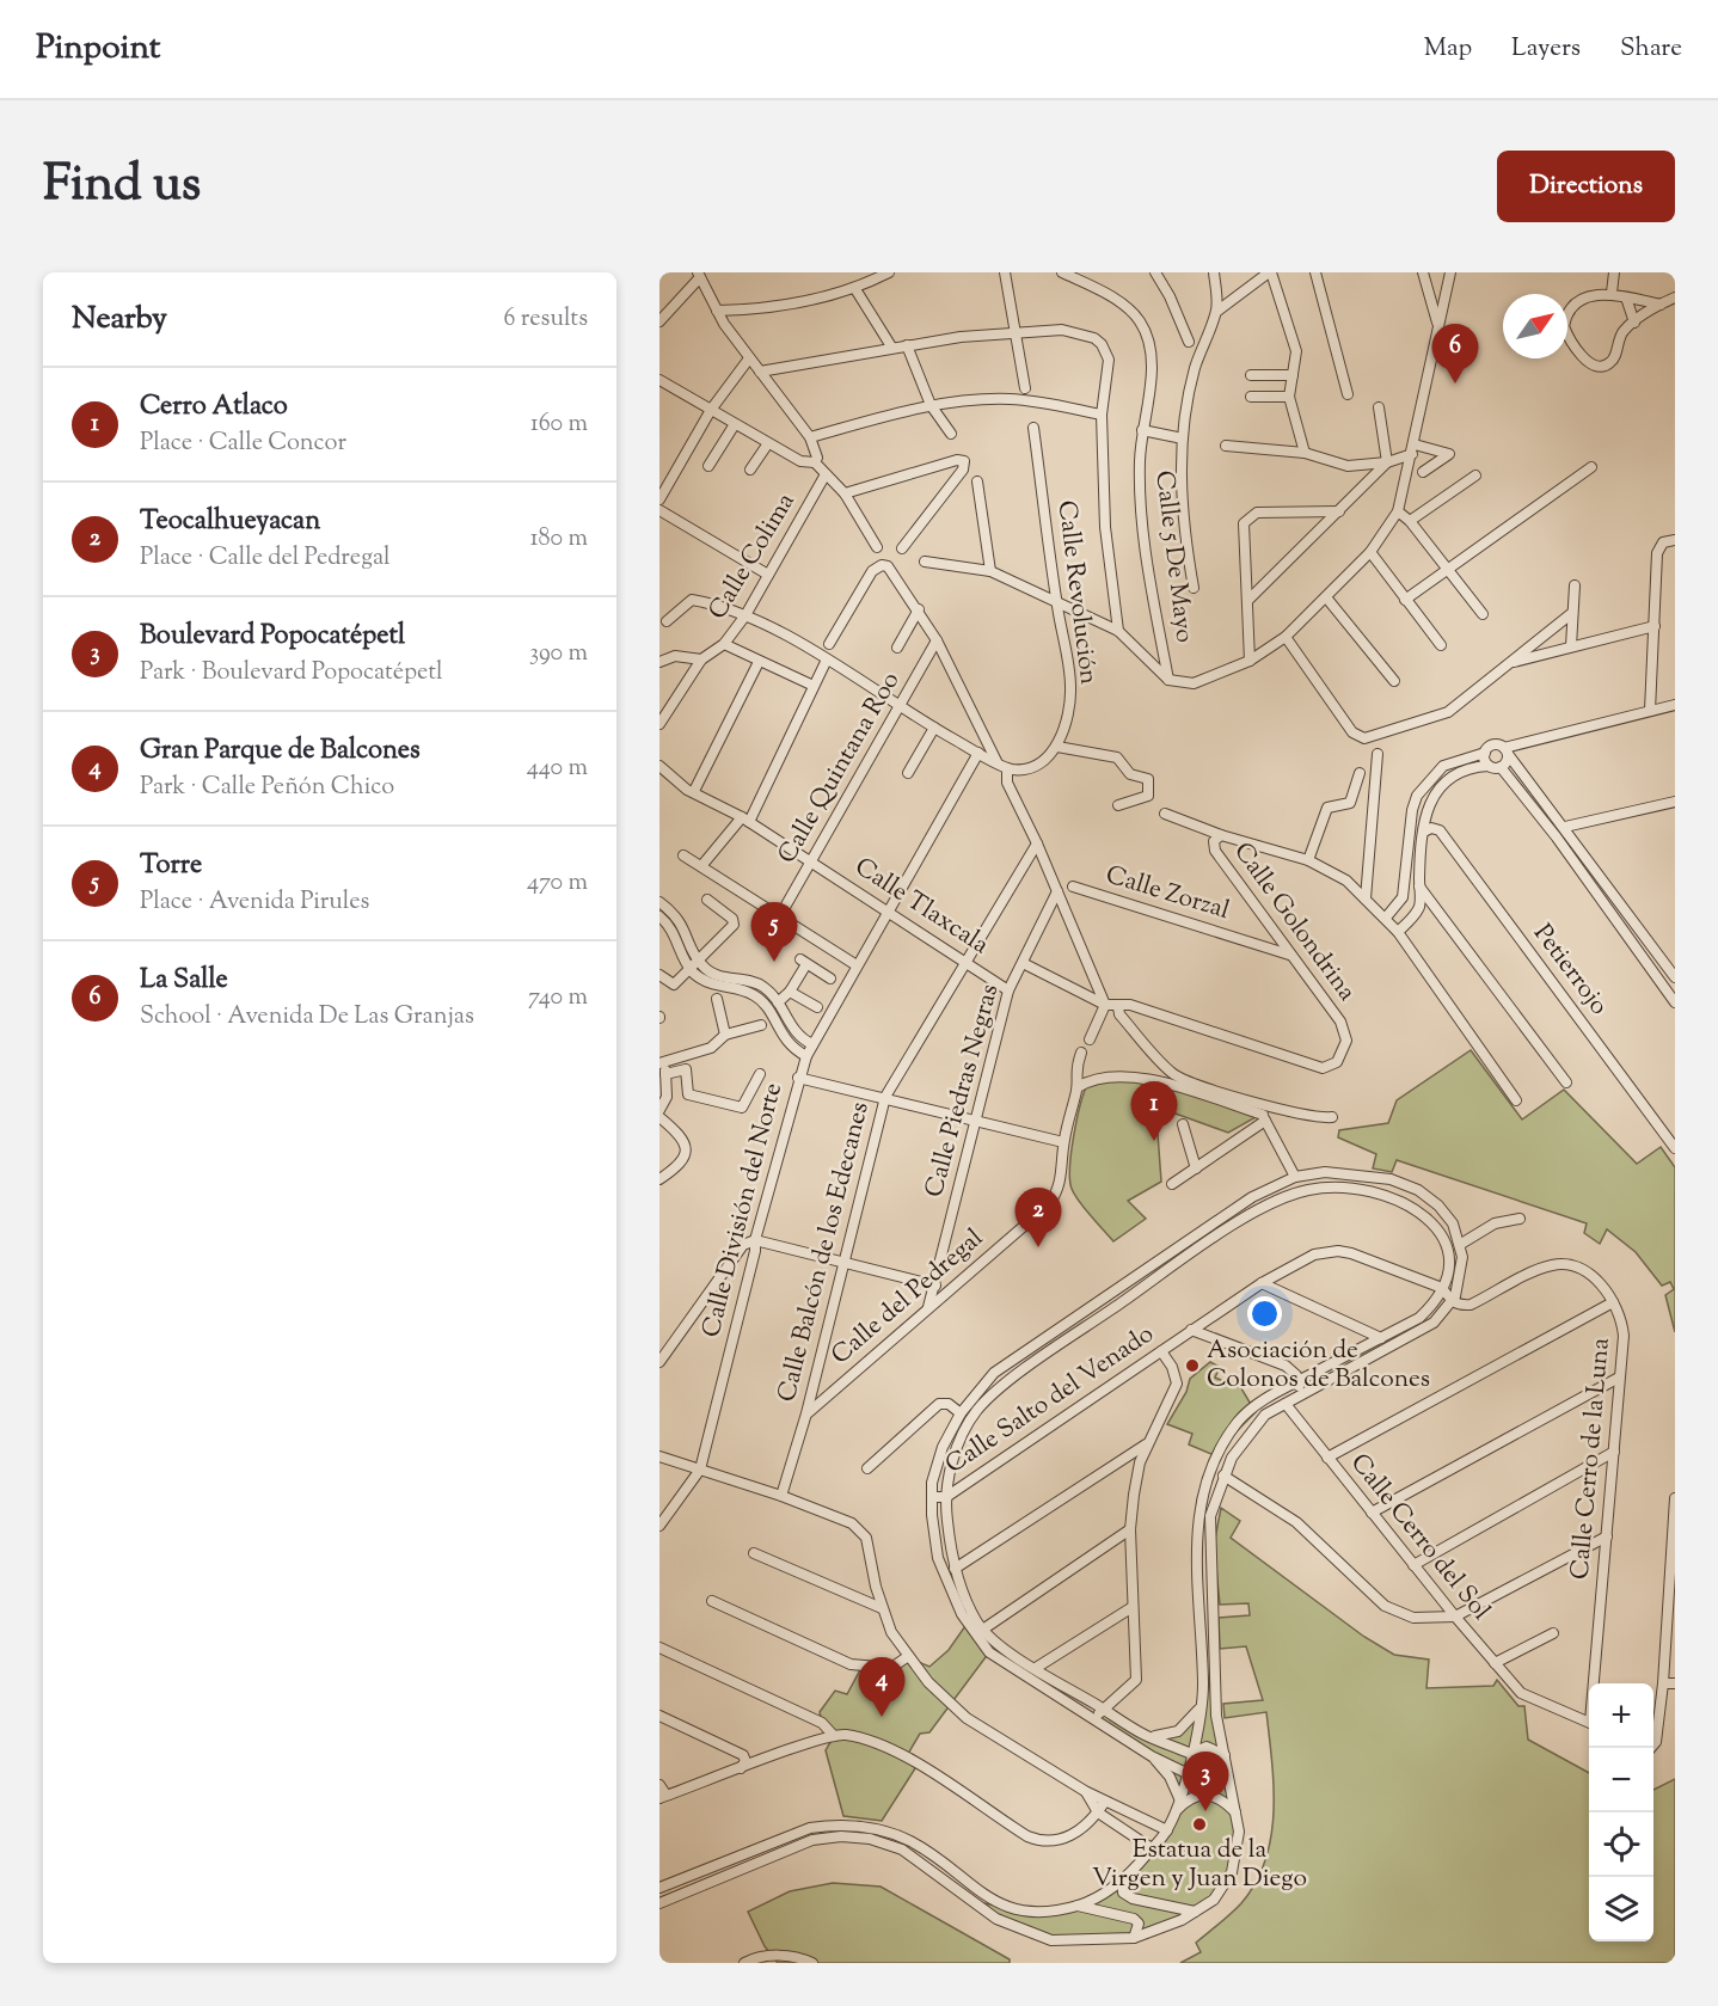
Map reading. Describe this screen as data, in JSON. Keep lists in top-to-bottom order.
{
  "streets": {
    "street": [
      "Calle Colima",
      "Calle 5 De Mayo",
      "Calle Revolución",
      "Calle Quintana Roo",
      "Calle Zorzal",
      "Calle Tlaxcala",
      "Calle Golondrina",
      "Petierrojo",
      "Calle Piedras Negras",
      "Calle División del Norte",
      "Calle Balcón de los Edecanes",
      "Calle del Pedregal",
      "Calle Salto del Venado",
      "Calle Cerro de la Luna",
      "Calle Cerro del Sol"
    ]
  },
  "crossings": [
    ["Calle Quintana Roo", "Calle Tlaxcala"],
    ["Calle Zorzal", "Calle Golondrina"],
    ["Calle Tlaxcala", "Calle Piedras Negras"],
    ["Calle Tlaxcala", "Calle División del Norte"],
    ["Calle Tlaxcala", "Calle Balcón de los Edecanes"],
    ["Calle Golondrina", "Calle Piedras Negras"],
    ["Calle Piedras Negras", "Calle del Pedregal"],
    ["Calle Balcón de los Edecanes", "Calle del Pedregal"]
  ],
  "places": ["Asociación de Colonos de Balcones", "Estatua de la Virgen y Juan Diego"],
  "north": "top right",
  "page": {
    "header": "Pinpoint",
    "nav": ["Map", "Layers", "Share"],
    "title": "Find us",
    "buttons": "Directions",
    "heading": ["Nearby", "6 results"],
    "pins": [
      "6",
      "5",
      "1",
      "2",
      "4",
      "3"
    ],
    "list": [
      {
        "mark": "1",
        "name": "Cerro Atlaco",
        "note": "Place · Calle Concor",
        "value": "160 m"
      },
      {
        "mark": "2",
        "name": "Teocalhueyacan",
        "note": "Place · Calle del Pedregal",
        "value": "180 m"
      },
      {
        "mark": "3",
        "name": "Boulevard Popocatépetl",
        "note": "Park · Boulevard Popocatépetl",
        "value": "390 m"
      },
      {
        "mark": "4",
        "name": "Gran Parque de Balcones",
        "note": "Park · Calle Peñón Chico",
        "value": "440 m"
      },
      {
        "mark": "5",
        "name": "Torre",
        "note": "Place · Avenida Pirules",
        "value": "470 m"
      },
      {
        "mark": "6",
        "name": "La Salle",
        "note": "School · Avenida De Las Granjas",
        "value": "740 m"
      }
    ],
    "map_buttons": ["+", "−"]
  }
}
